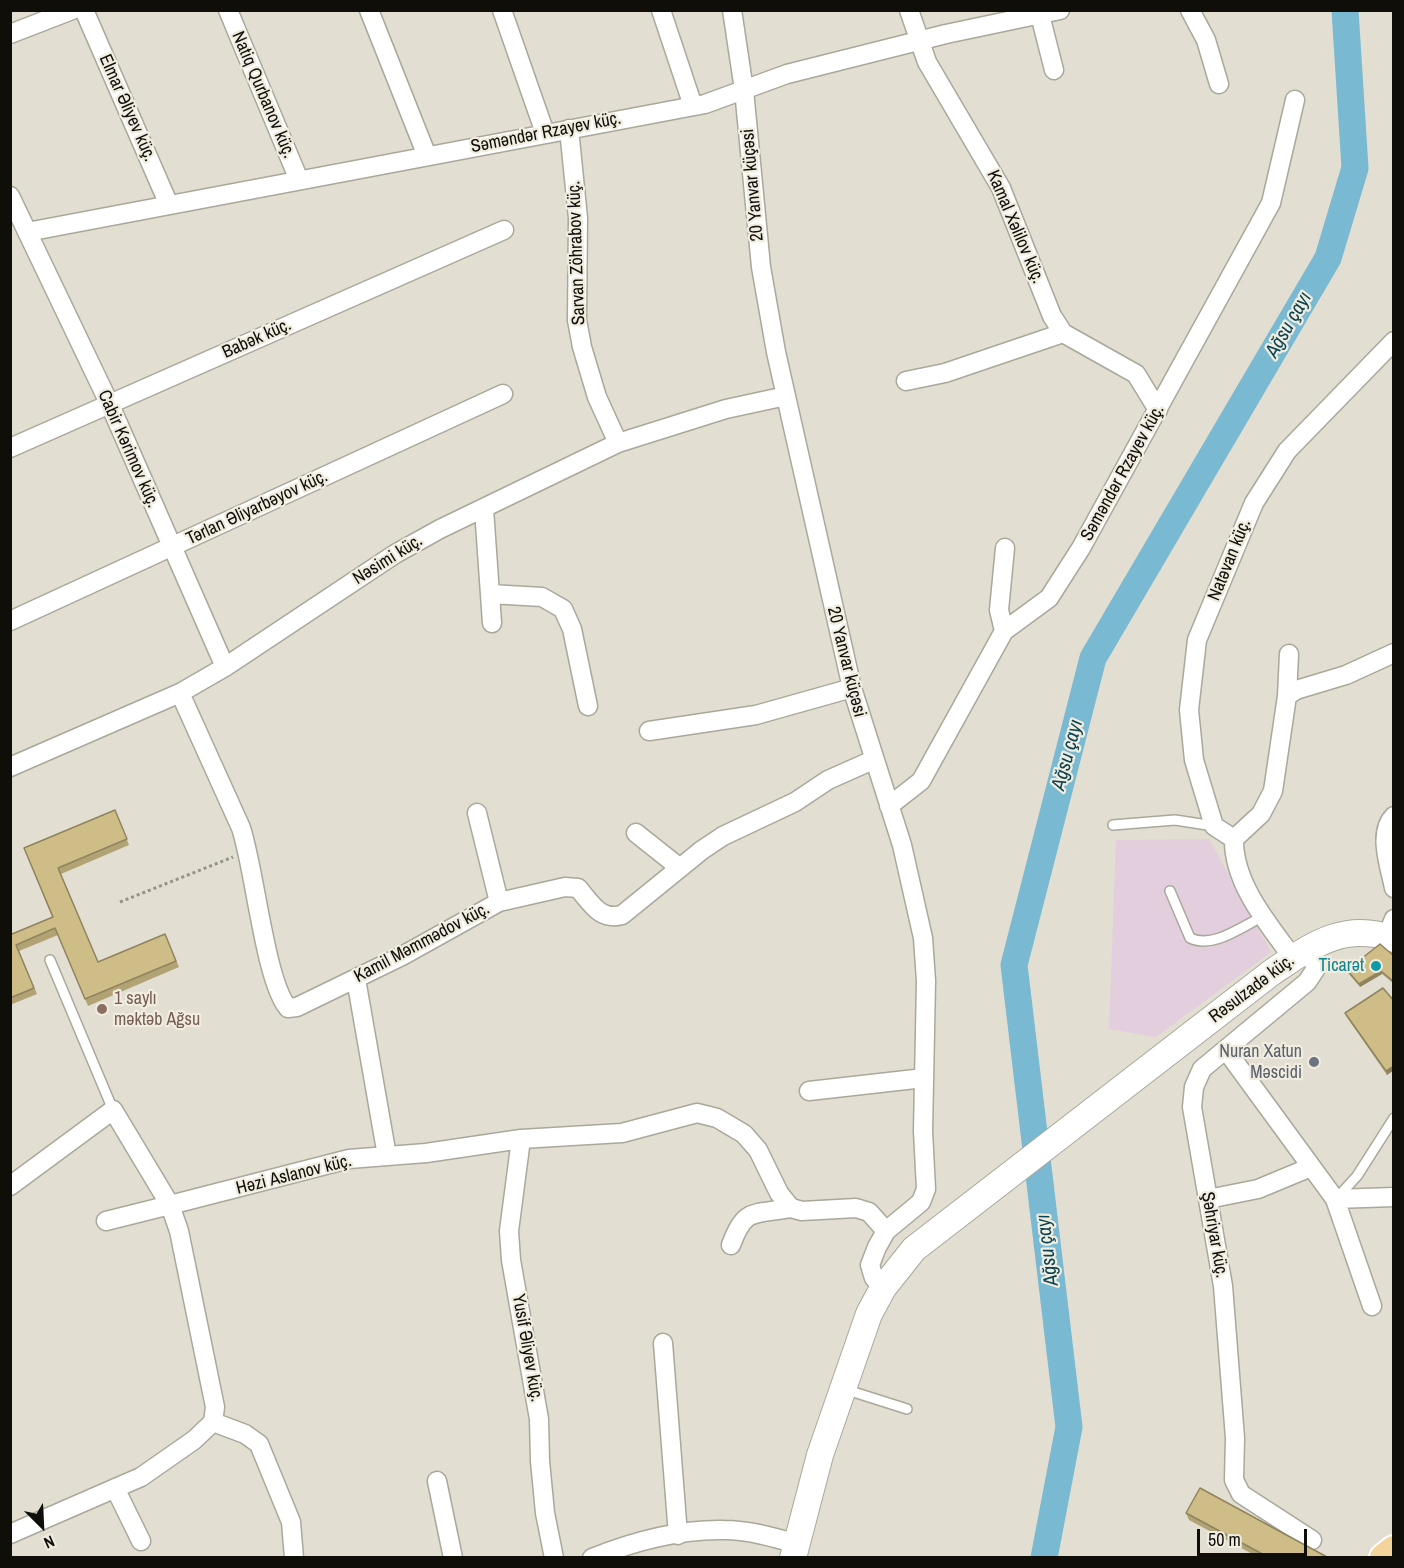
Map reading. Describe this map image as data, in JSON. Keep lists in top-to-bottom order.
{
  "streets": {
    "main road": ["Rəsulzadə küç."],
    "street": [
      "Natiq Qurbanov küç.",
      "Elmar Əliyev küç.",
      "Səməndər Rzayev küç.",
      "20 Yanvar küçəsi",
      "Kamal Xəlilov küç.",
      "Sarvan Zöhrabov küç.",
      "Babək küç.",
      "Cabir Kərimov küç.",
      "Tərlan Əliyarbəyov küç.",
      "Nəsimi küç.",
      "Natəvan küç.",
      "Kamil Məmmədov küç.",
      "Həzi Aslanov küç.",
      "Şəhriyar küç.",
      "Yusif Əliyev küç."
    ]
  },
  "crossings": [
    ["Natiq Qurbanov küç.", "Səməndər Rzayev küç."],
    ["Elmar Əliyev küç.", "Səməndər Rzayev küç."],
    ["Səməndər Rzayev küç.", "20 Yanvar küçəsi"],
    ["Səməndər Rzayev küç.", "Kamal Xəlilov küç."],
    ["Səməndər Rzayev küç.", "Sarvan Zöhrabov küç."],
    ["Səməndər Rzayev küç.", "Cabir Kərimov küç."],
    ["20 Yanvar küçəsi", "Nəsimi küç."],
    ["20 Yanvar küçəsi", "Kamil Məmmədov küç."],
    ["20 Yanvar küçəsi", "Rəsulzadə küç."],
    ["Sarvan Zöhrabov küç.", "Nəsimi küç."],
    ["Babək küç.", "Cabir Kərimov küç."],
    ["Cabir Kərimov küç.", "Tərlan Əliyarbəyov küç."],
    ["Cabir Kərimov küç.", "Nəsimi küç."],
    ["Nəsimi küç.", "Kamil Məmmədov küç."],
    ["Rəsulzadə küç.", "Şəhriyar küç."],
    ["Həzi Aslanov küç.", "Yusif Əliyev küç."]
  ],
  "water": ["Ağsu çayı"],
  "places": ["Ticarət", "1 saylı məktəb Ağsu", "Nuran Xatun Məscidi"],
  "scale_bar": "50 m",
  "north": "bottom right"
}
